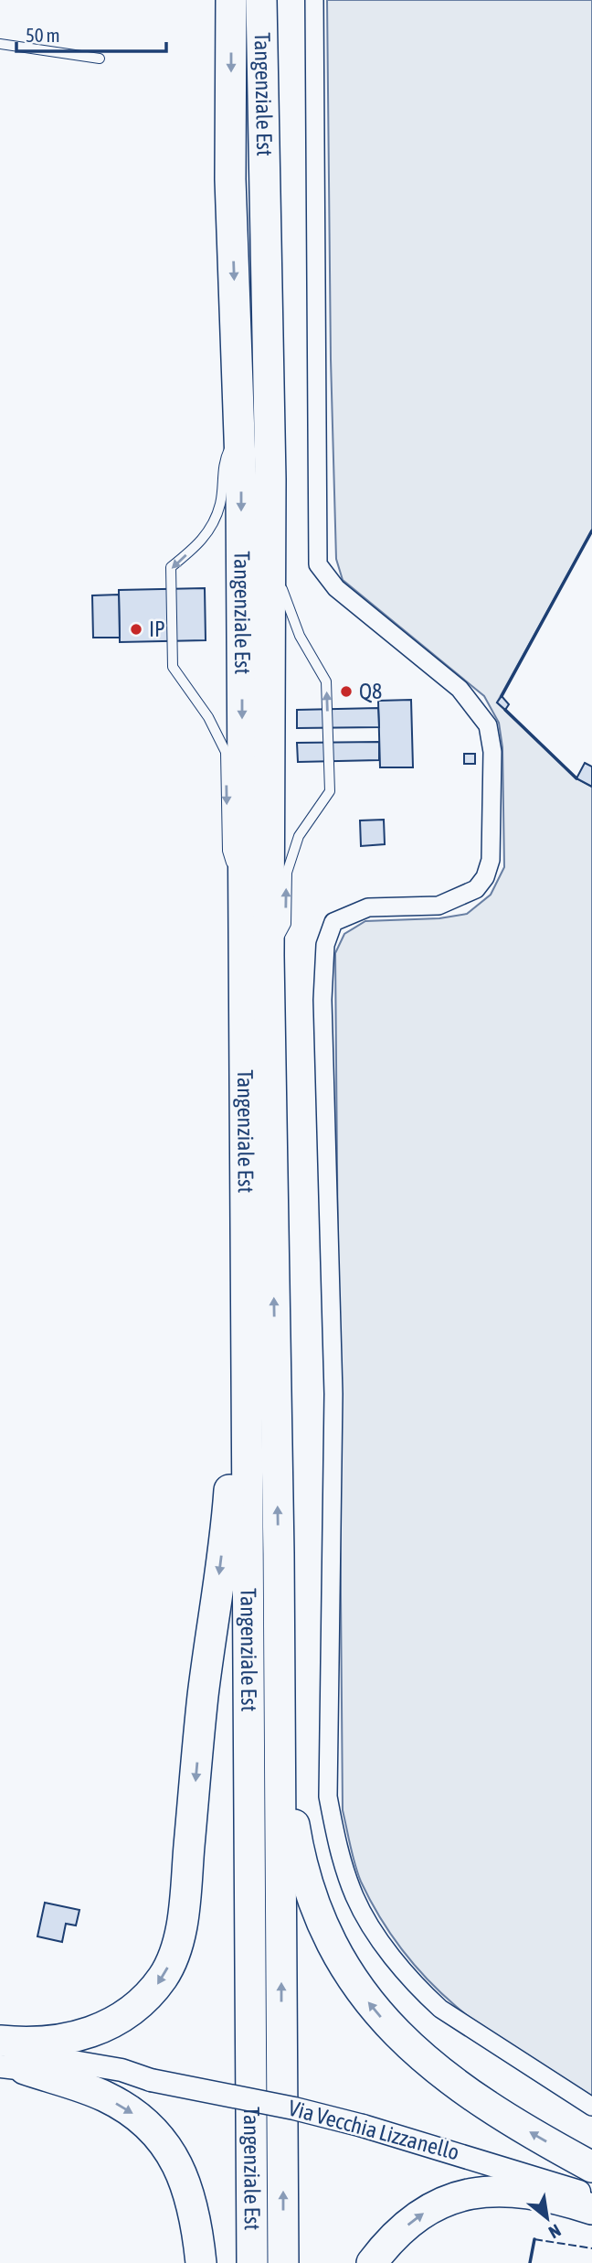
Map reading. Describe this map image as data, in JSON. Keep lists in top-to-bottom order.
{
  "streets": {
    "highway": ["Tangenziale Est"],
    "street": ["Via Vecchia Lizzanello"]
  },
  "places": ["IP", "Q8"],
  "scale_bar": "50 m",
  "north": "bottom right"
}
